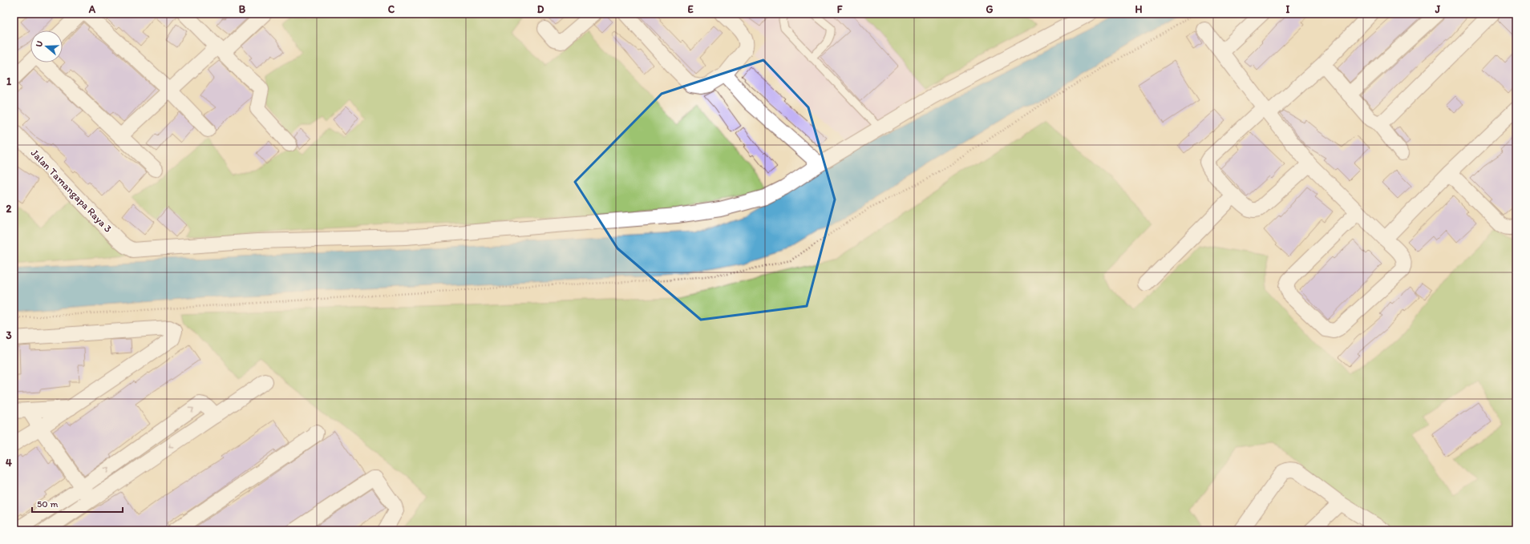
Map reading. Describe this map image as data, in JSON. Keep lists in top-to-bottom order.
{
  "streets": {
    "street": ["Jalan Tamangapa Raya 3"]
  },
  "scale_bar": "50 m",
  "north": "left",
  "grid": {
    "columns": [
      "A",
      "B",
      "C",
      "D",
      "E",
      "F",
      "G",
      "H",
      "I",
      "J"
    ],
    "rows": [
      "1",
      "2",
      "3",
      "4"
    ]
  }
}
